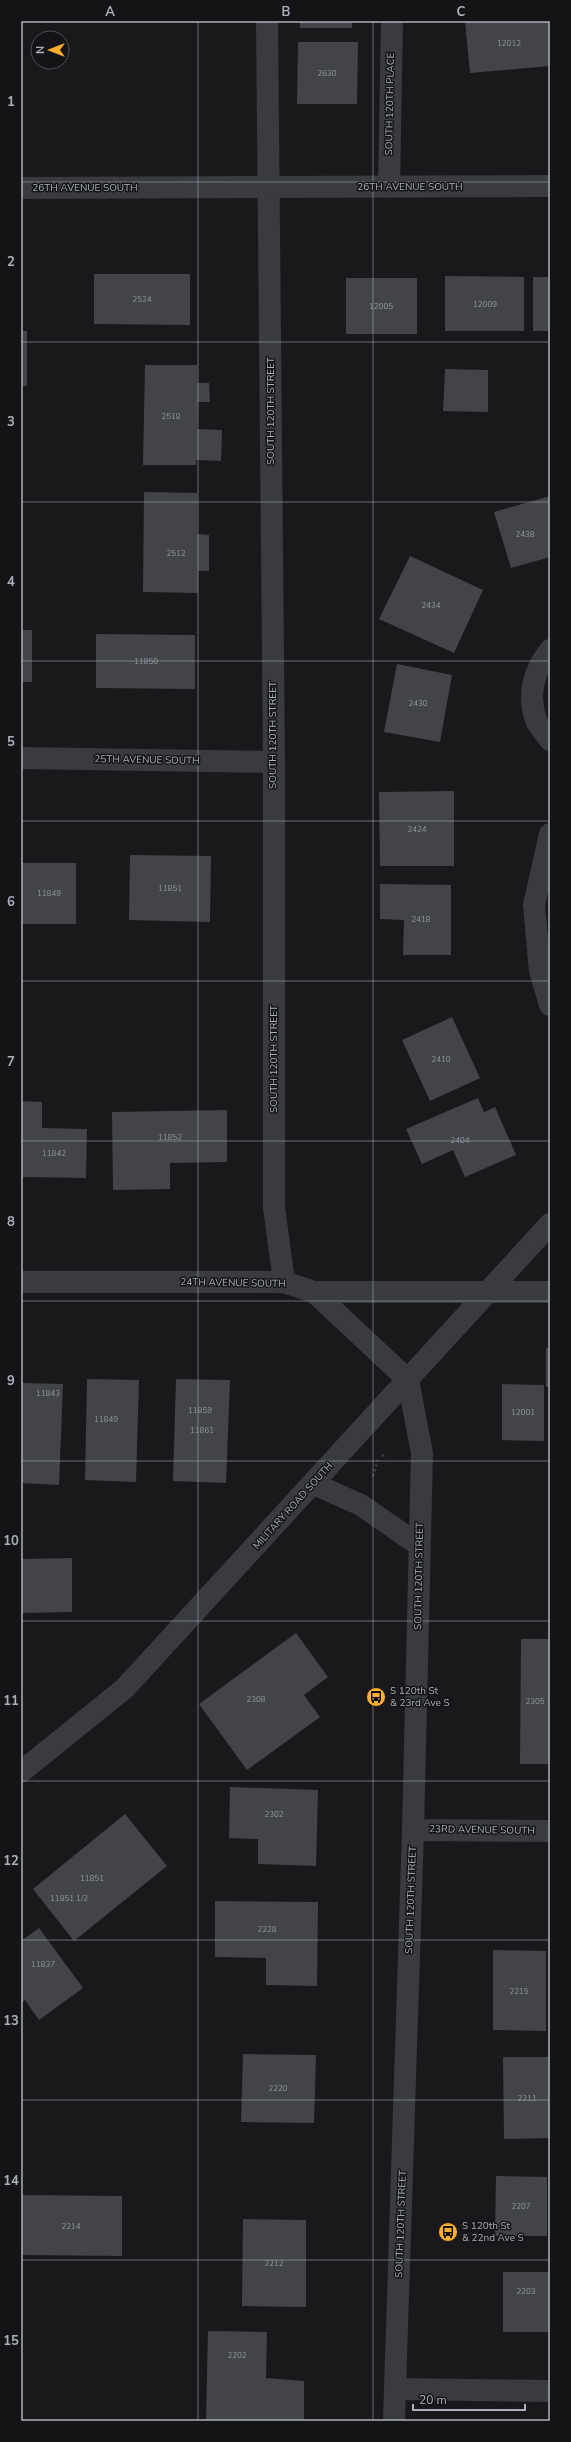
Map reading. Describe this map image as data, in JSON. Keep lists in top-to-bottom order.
{
  "streets": {
    "street": [
      "SOUTH 120TH PLACE",
      "26TH AVENUE SOUTH",
      "SOUTH 120TH STREET",
      "25TH AVENUE SOUTH",
      "24TH AVENUE SOUTH",
      "MILITARY ROAD SOUTH",
      "23RD AVENUE SOUTH"
    ]
  },
  "crossings": [
    ["SOUTH 120TH PLACE", "26TH AVENUE SOUTH"],
    ["26TH AVENUE SOUTH", "SOUTH 120TH STREET"],
    ["SOUTH 120TH STREET", "25TH AVENUE SOUTH"],
    ["SOUTH 120TH STREET", "24TH AVENUE SOUTH"],
    ["SOUTH 120TH STREET", "MILITARY ROAD SOUTH"],
    ["SOUTH 120TH STREET", "23RD AVENUE SOUTH"],
    ["24TH AVENUE SOUTH", "MILITARY ROAD SOUTH"]
  ],
  "places": {
    "bus stop": ["S 120th St & 23rd Ave S", "S 120th St & 22nd Ave S"]
  },
  "house_numbers": [
    "12012",
    "2630",
    "2524",
    "12009",
    "12005",
    "2518",
    "2438",
    "2512",
    "2434",
    "11850",
    "2430",
    "2424",
    "11851",
    "11849",
    "2418",
    "2410",
    "11852",
    "2404",
    "11842",
    "11843",
    "11859",
    "12001",
    "11849",
    "11861",
    "2308",
    "2305",
    "2302",
    "11851",
    "11851 1/2",
    "2228",
    "11837",
    "2215",
    "2220",
    "2211",
    "2207",
    "2214",
    "2212",
    "2203",
    "2202"
  ],
  "scale_bar": "20 m",
  "north": "left",
  "grid": {
    "columns": ["A", "B", "C"],
    "rows": [
      "1",
      "2",
      "3",
      "4",
      "5",
      "6",
      "7",
      "8",
      "9",
      "10",
      "11",
      "12",
      "13",
      "14",
      "15"
    ]
  }
}
